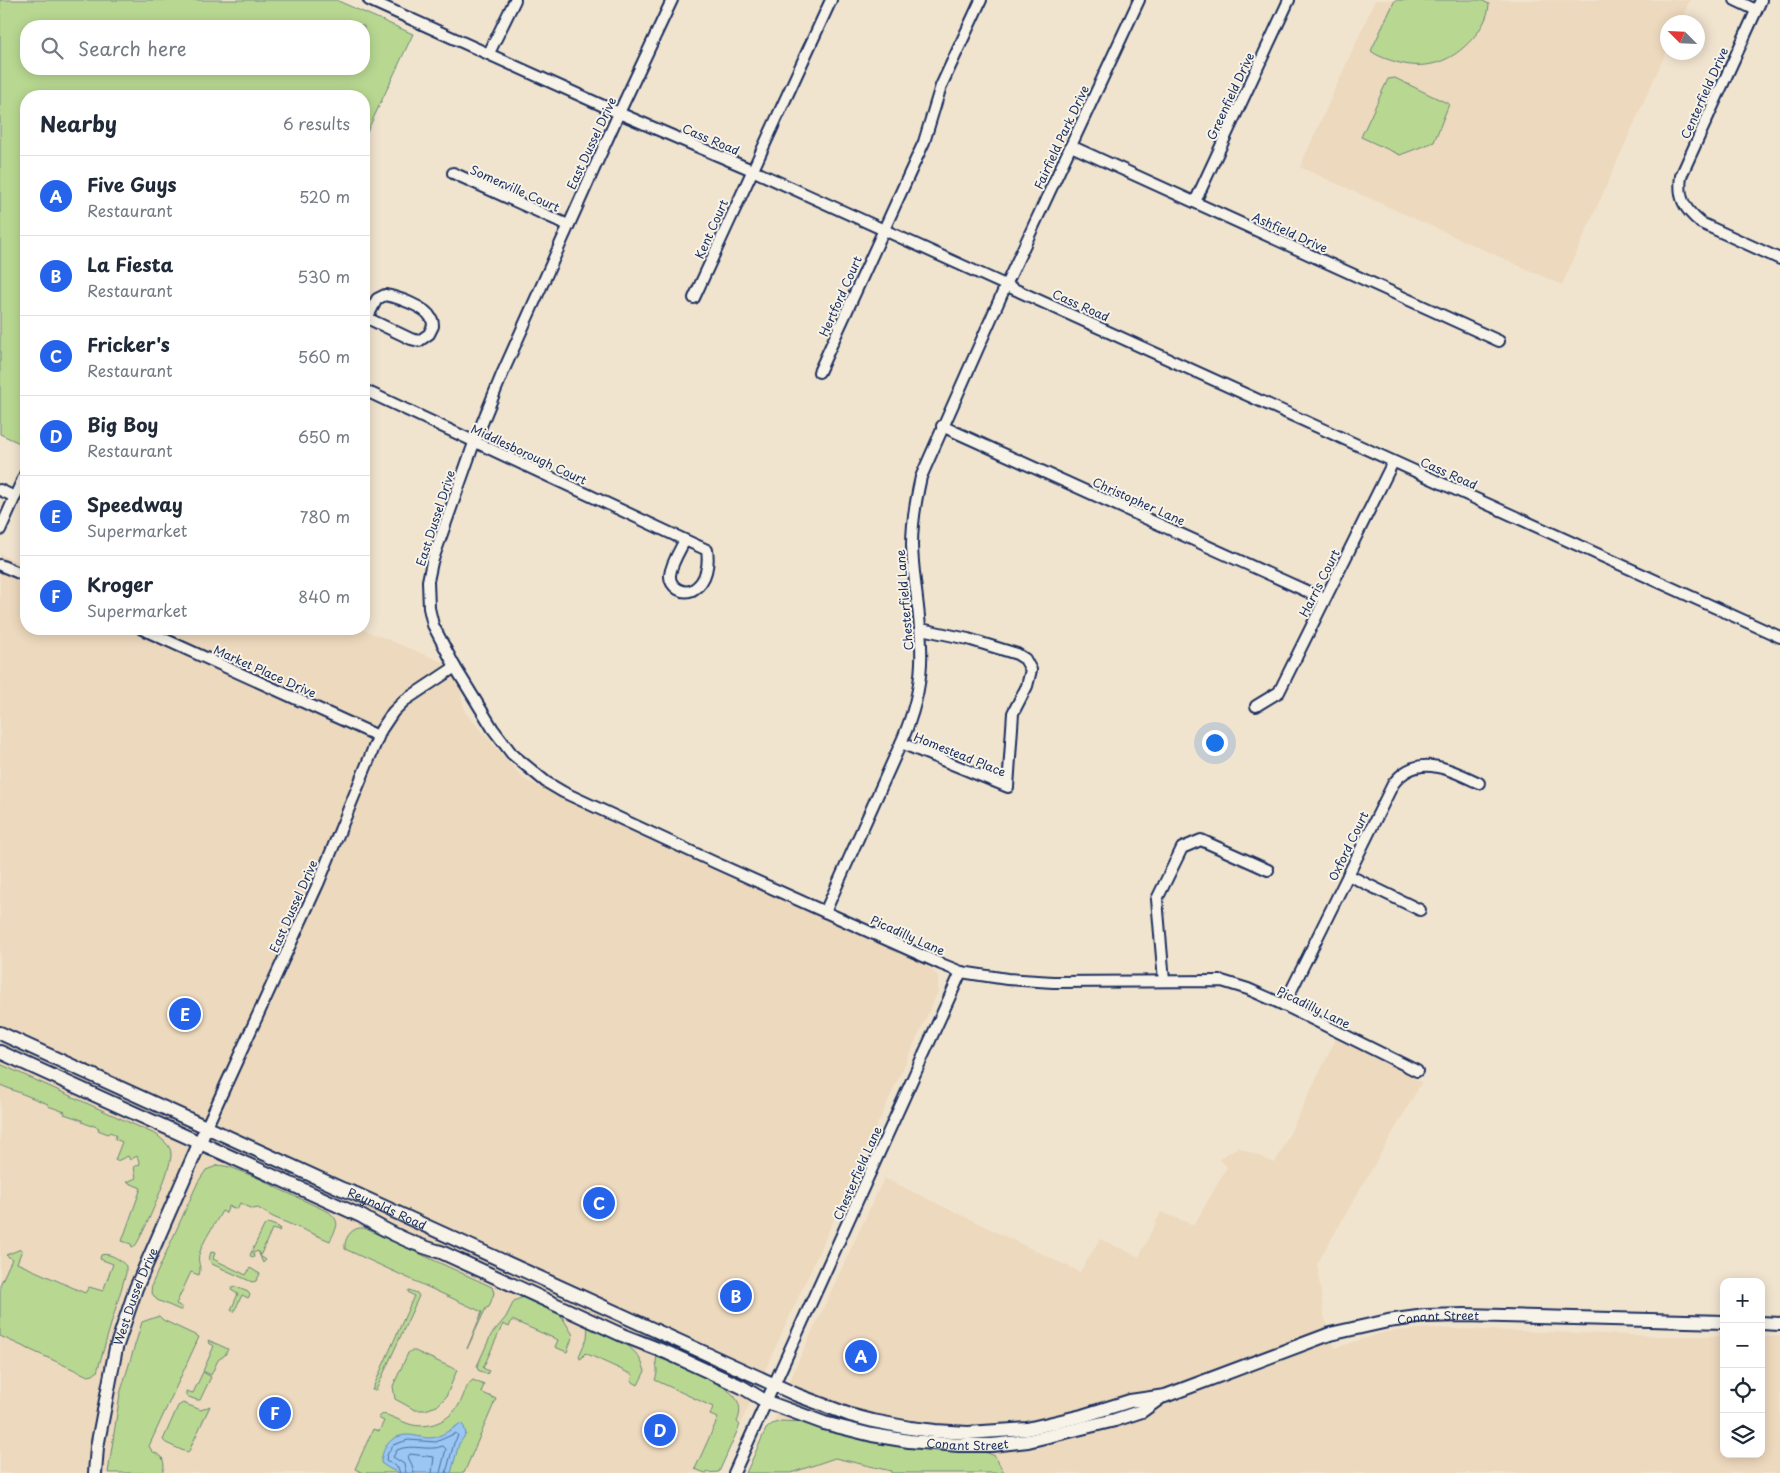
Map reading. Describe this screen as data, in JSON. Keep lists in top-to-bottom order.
{
  "streets": {
    "main road": ["Reynolds Road", "West Dussel Drive", "Conant Street"],
    "street": [
      "Centerfield Drive",
      "Greenfield Drive",
      "Fairfield Park Drive",
      "Cass Road",
      "East Dussel Drive",
      "Somerville Court",
      "Kent Court",
      "Ashfield Drive",
      "Hertford Court",
      "Middlesborough Court",
      "Christopher Lane",
      "Harris Court",
      "Chesterfield Lane",
      "Market Place Drive",
      "Homestead Place",
      "Oxford Court",
      "Picadilly Lane"
    ]
  },
  "crossings": [
    ["Greenfield Drive", "Ashfield Drive"],
    ["Fairfield Park Drive", "Cass Road"],
    ["Fairfield Park Drive", "Ashfield Drive"],
    ["Fairfield Park Drive", "Chesterfield Lane"],
    ["Cass Road", "East Dussel Drive"],
    ["Cass Road", "Kent Court"],
    ["Cass Road", "Hertford Court"],
    ["Cass Road", "Harris Court"],
    ["Cass Road", "Chesterfield Lane"],
    ["East Dussel Drive", "Somerville Court"],
    ["East Dussel Drive", "Middlesborough Court"],
    ["East Dussel Drive", "Market Place Drive"],
    ["East Dussel Drive", "Picadilly Lane"],
    ["East Dussel Drive", "Reynolds Road"],
    ["East Dussel Drive", "West Dussel Drive"],
    ["Christopher Lane", "Harris Court"],
    ["Christopher Lane", "Chesterfield Lane"],
    ["Chesterfield Lane", "Homestead Place"],
    ["Chesterfield Lane", "Picadilly Lane"],
    ["Chesterfield Lane", "Reynolds Road"],
    ["Chesterfield Lane", "Conant Street"],
    ["Oxford Court", "Picadilly Lane"],
    ["Reynolds Road", "West Dussel Drive"],
    ["Reynolds Road", "Conant Street"]
  ],
  "north": "top left",
  "page": {
    "search": "Search here",
    "heading": ["Nearby", "6 results"],
    "list": [
      {
        "mark": "A",
        "name": "Five Guys",
        "note": "Restaurant",
        "value": "520 m"
      },
      {
        "mark": "B",
        "name": "La Fiesta",
        "note": "Restaurant",
        "value": "530 m"
      },
      {
        "mark": "C",
        "name": "Fricker's",
        "note": "Restaurant",
        "value": "560 m"
      },
      {
        "mark": "D",
        "name": "Big Boy",
        "note": "Restaurant",
        "value": "650 m"
      },
      {
        "mark": "E",
        "name": "Speedway",
        "note": "Supermarket",
        "value": "780 m"
      },
      {
        "mark": "F",
        "name": "Kroger",
        "note": "Supermarket",
        "value": "840 m"
      }
    ],
    "pins": [
      "E",
      "C",
      "B",
      "A",
      "F",
      "D"
    ],
    "map_buttons": ["+", "−"]
  }
}
